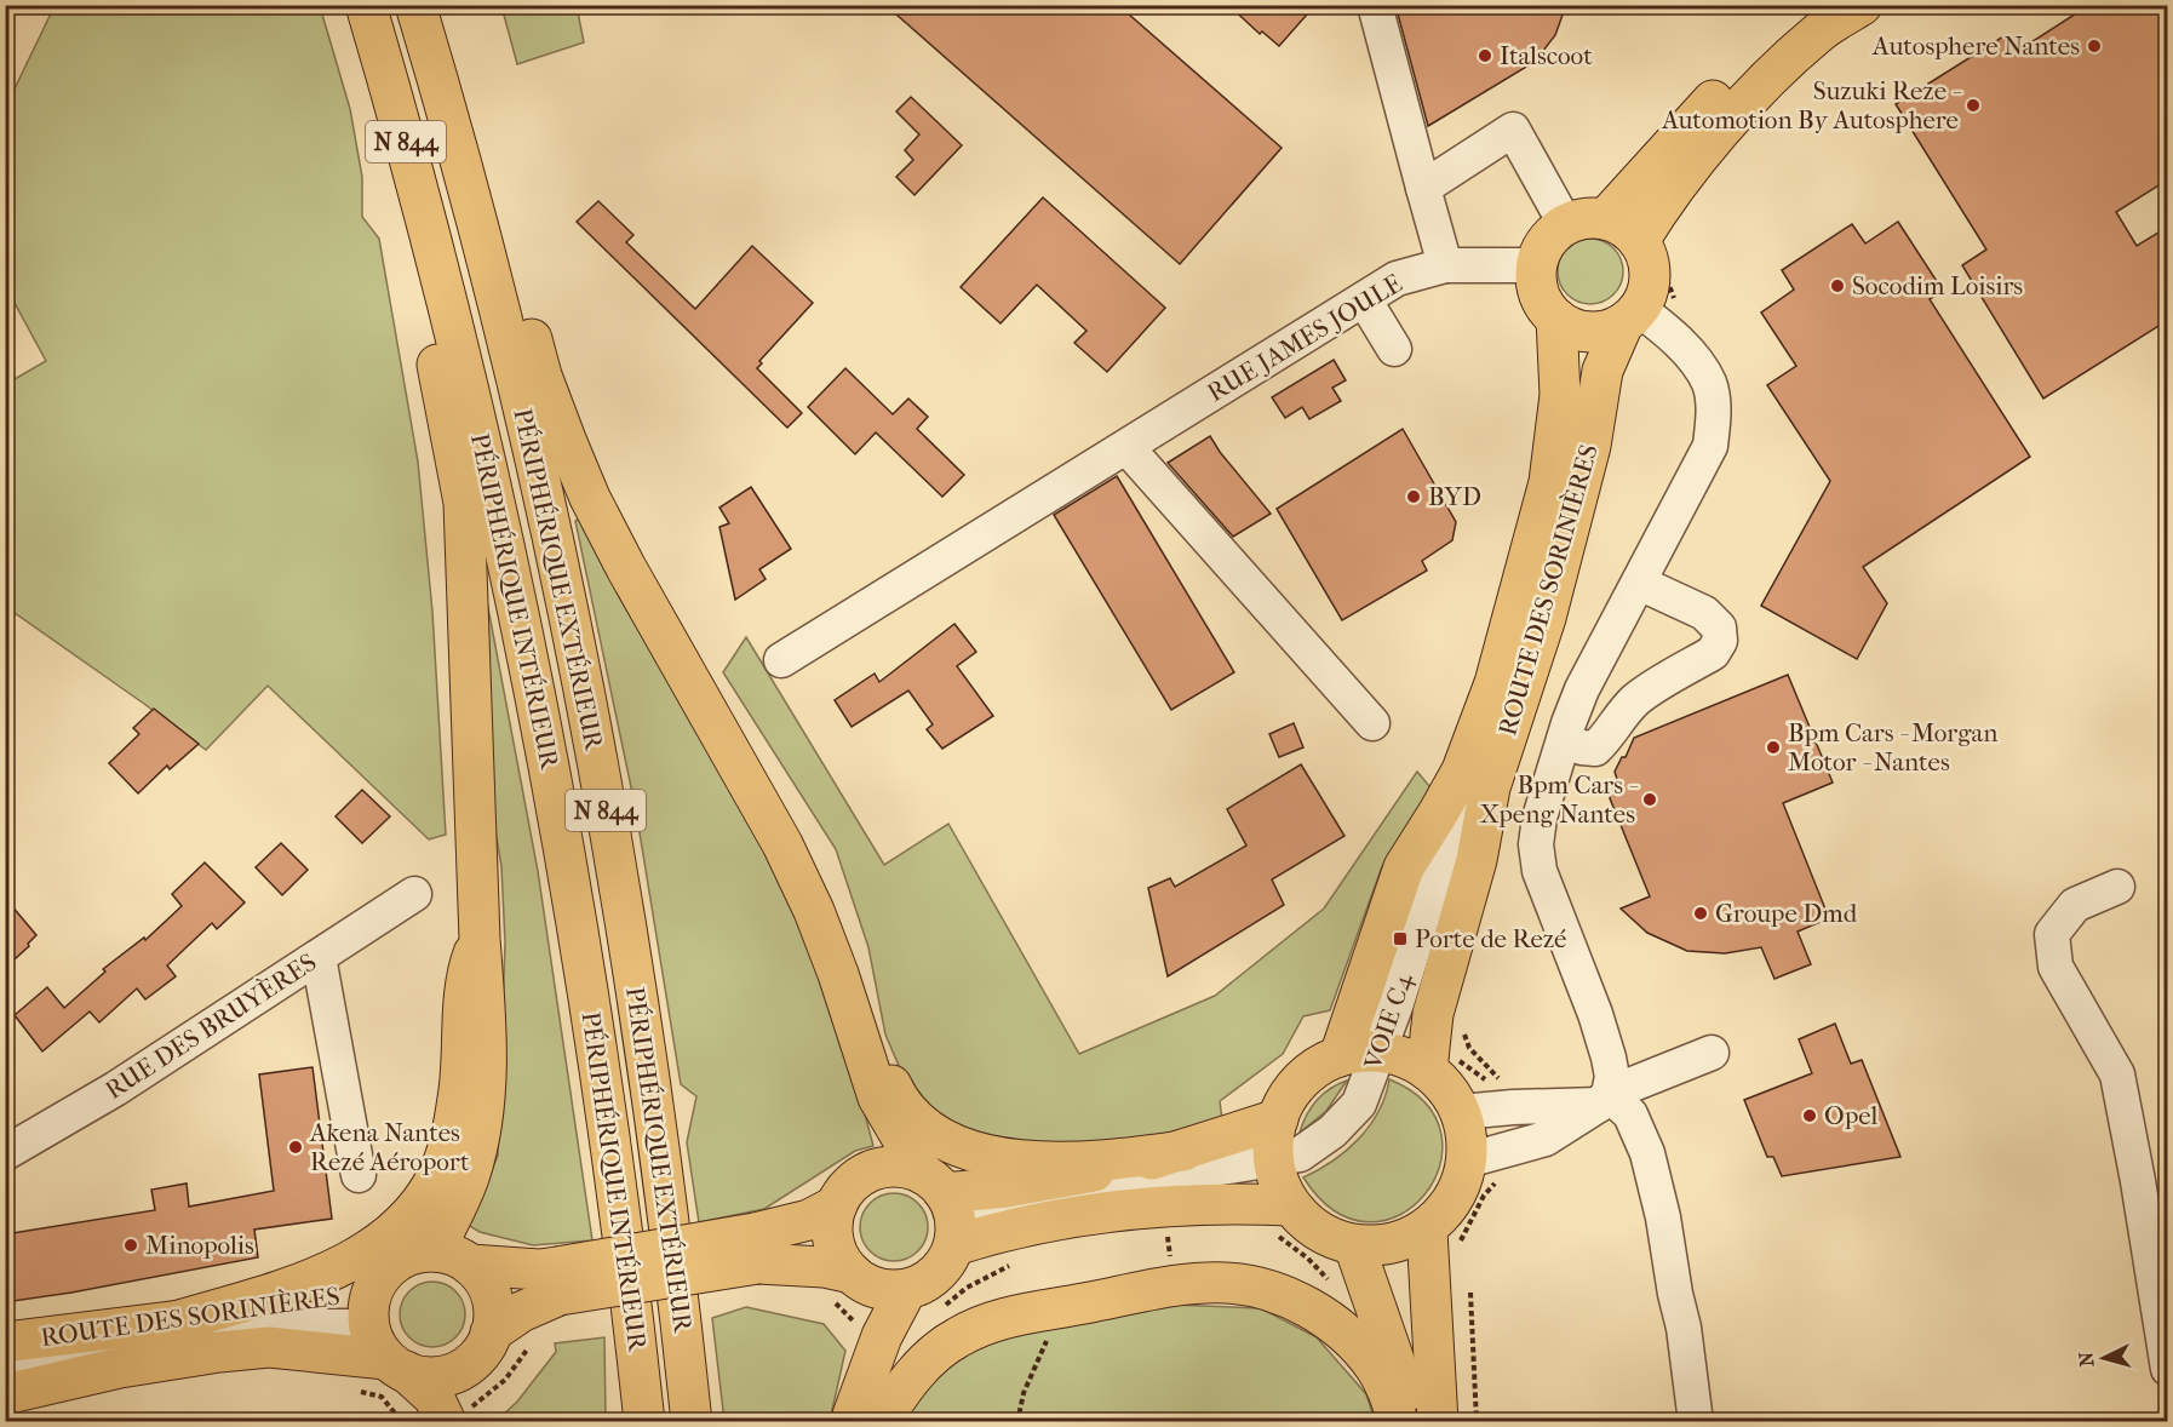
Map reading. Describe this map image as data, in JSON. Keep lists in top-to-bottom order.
{
  "streets": {
    "main road": [
      "N 844",
      "PÉRIPHÉRIQUE EXTÉRIEUR",
      "ROUTE DES SORINIÈRES",
      "PÉRIPHÉRIQUE INTÉRIEUR"
    ],
    "street": ["RUE JAMES JOULE", "VOIE C4", "RUE DES BRUYÈRES"]
  },
  "crossings": [
    ["RUE JAMES JOULE", "ROUTE DES SORINIÈRES"],
    ["ROUTE DES SORINIÈRES", "VOIE C4"]
  ],
  "places": {
    "other": [
      "Autosphere Nantes",
      "Italscoot",
      "Suzuki Reze - Automotion By Autosphere",
      "Socodim Loisirs",
      "BYD",
      "Bpm Cars - Morgan Motor - Nantes",
      "Bpm Cars - Xpeng Nantes",
      "Groupe Dmd",
      "Opel",
      "Akena Nantes Rezé Aéroport",
      "Minopolis"
    ],
    "transit": ["Porte de Rezé"]
  },
  "north": "left"
}
